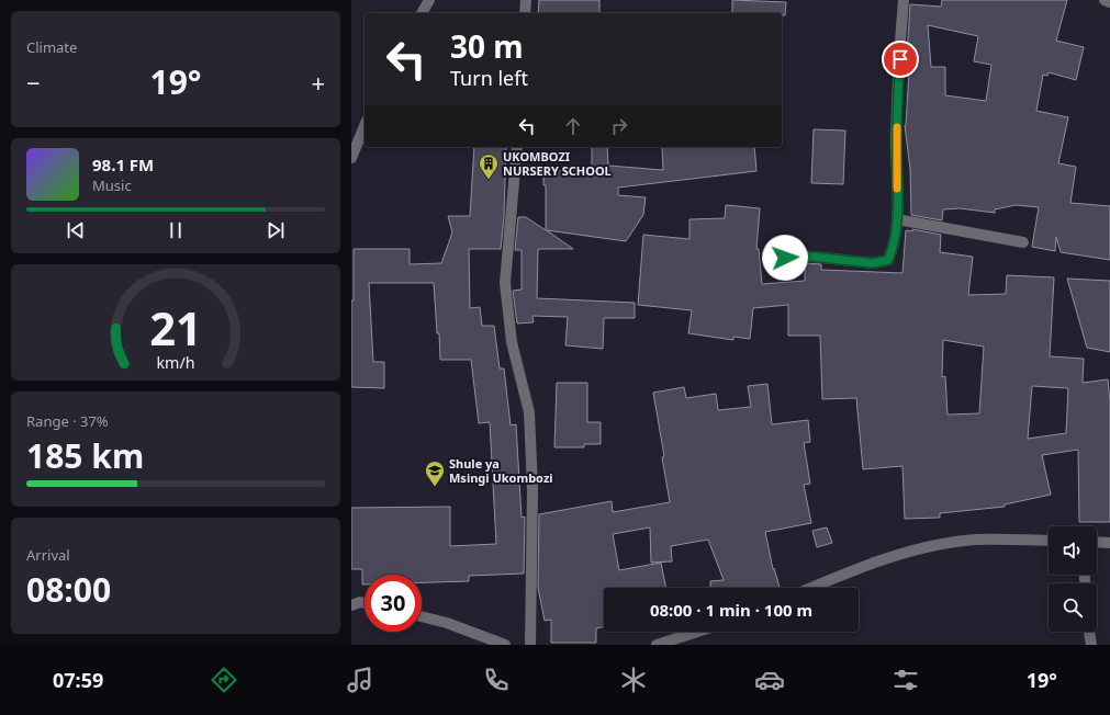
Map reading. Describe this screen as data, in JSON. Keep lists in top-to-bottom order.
{
  "places": {
    "building": ["UKOMBOZI NURSERY SCHOOL"],
    "school or university": ["Shule ya Msingi Ukombozi"]
  },
  "page": {
    "tile": [
      "Climate",
      ["Range · 37%", "185 km"],
      ["Arrival", "08:00"]
    ],
    "turn": ["30 m", "Turn left"],
    "heat": ["−", "19°", "+"],
    "song": ["98.1 FM", "Music"],
    "limit": "30",
    "trip": "08:00 · 1 min · 100 m",
    "tabs": ["07:59", "19°"],
    "gauge": ["21", "km/h"]
  }
}
